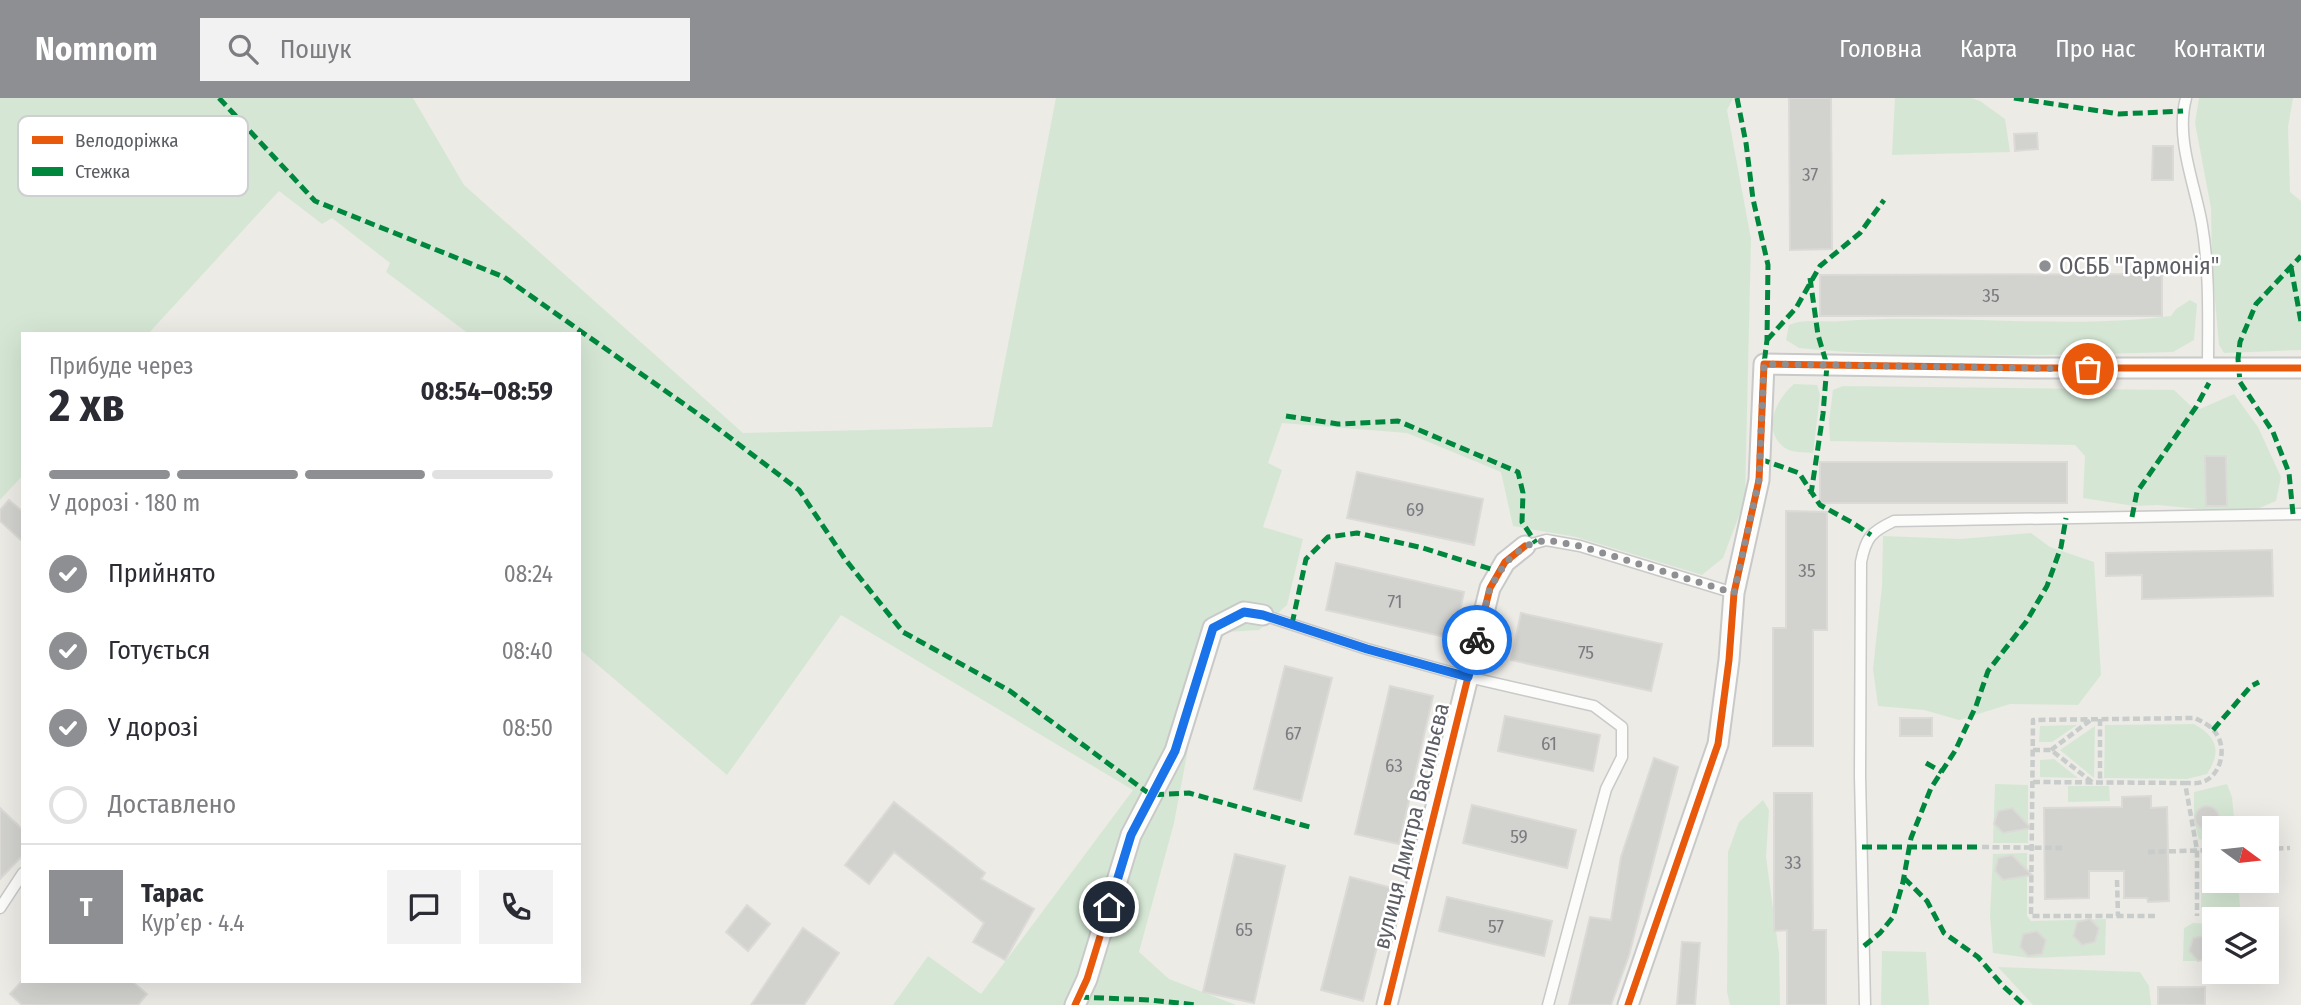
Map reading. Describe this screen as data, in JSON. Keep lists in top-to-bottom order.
{
  "streets": {
    "street": ["вулиця Дмитра Васильєва"]
  },
  "places": ["ОСББ \"Гармонія\""],
  "house_numbers": [
    "37",
    "35",
    "69",
    "35",
    "71",
    "75",
    "67",
    "61",
    "63",
    "59",
    "33",
    "57",
    "65"
  ],
  "legend": ["Велодоріжка", "Стежка"],
  "north": "right",
  "page": {
    "header": "Nomnom",
    "search": "Пошук",
    "nav": [
      "Головна",
      "Карта",
      "Про нас",
      "Контакти"
    ],
    "heading": ["2 хв", "Прибуде через", "08:54–08:59"],
    "panel": ["Тарас", "Кур’єр · 4.4"],
    "bar": "У дорозі · 180 m",
    "list": [
      ["Прийнято", "08:24"],
      ["Готується", "08:40"],
      ["У дорозі", "08:50"],
      "Доставлено"
    ],
    "round": "Т"
  }
}
